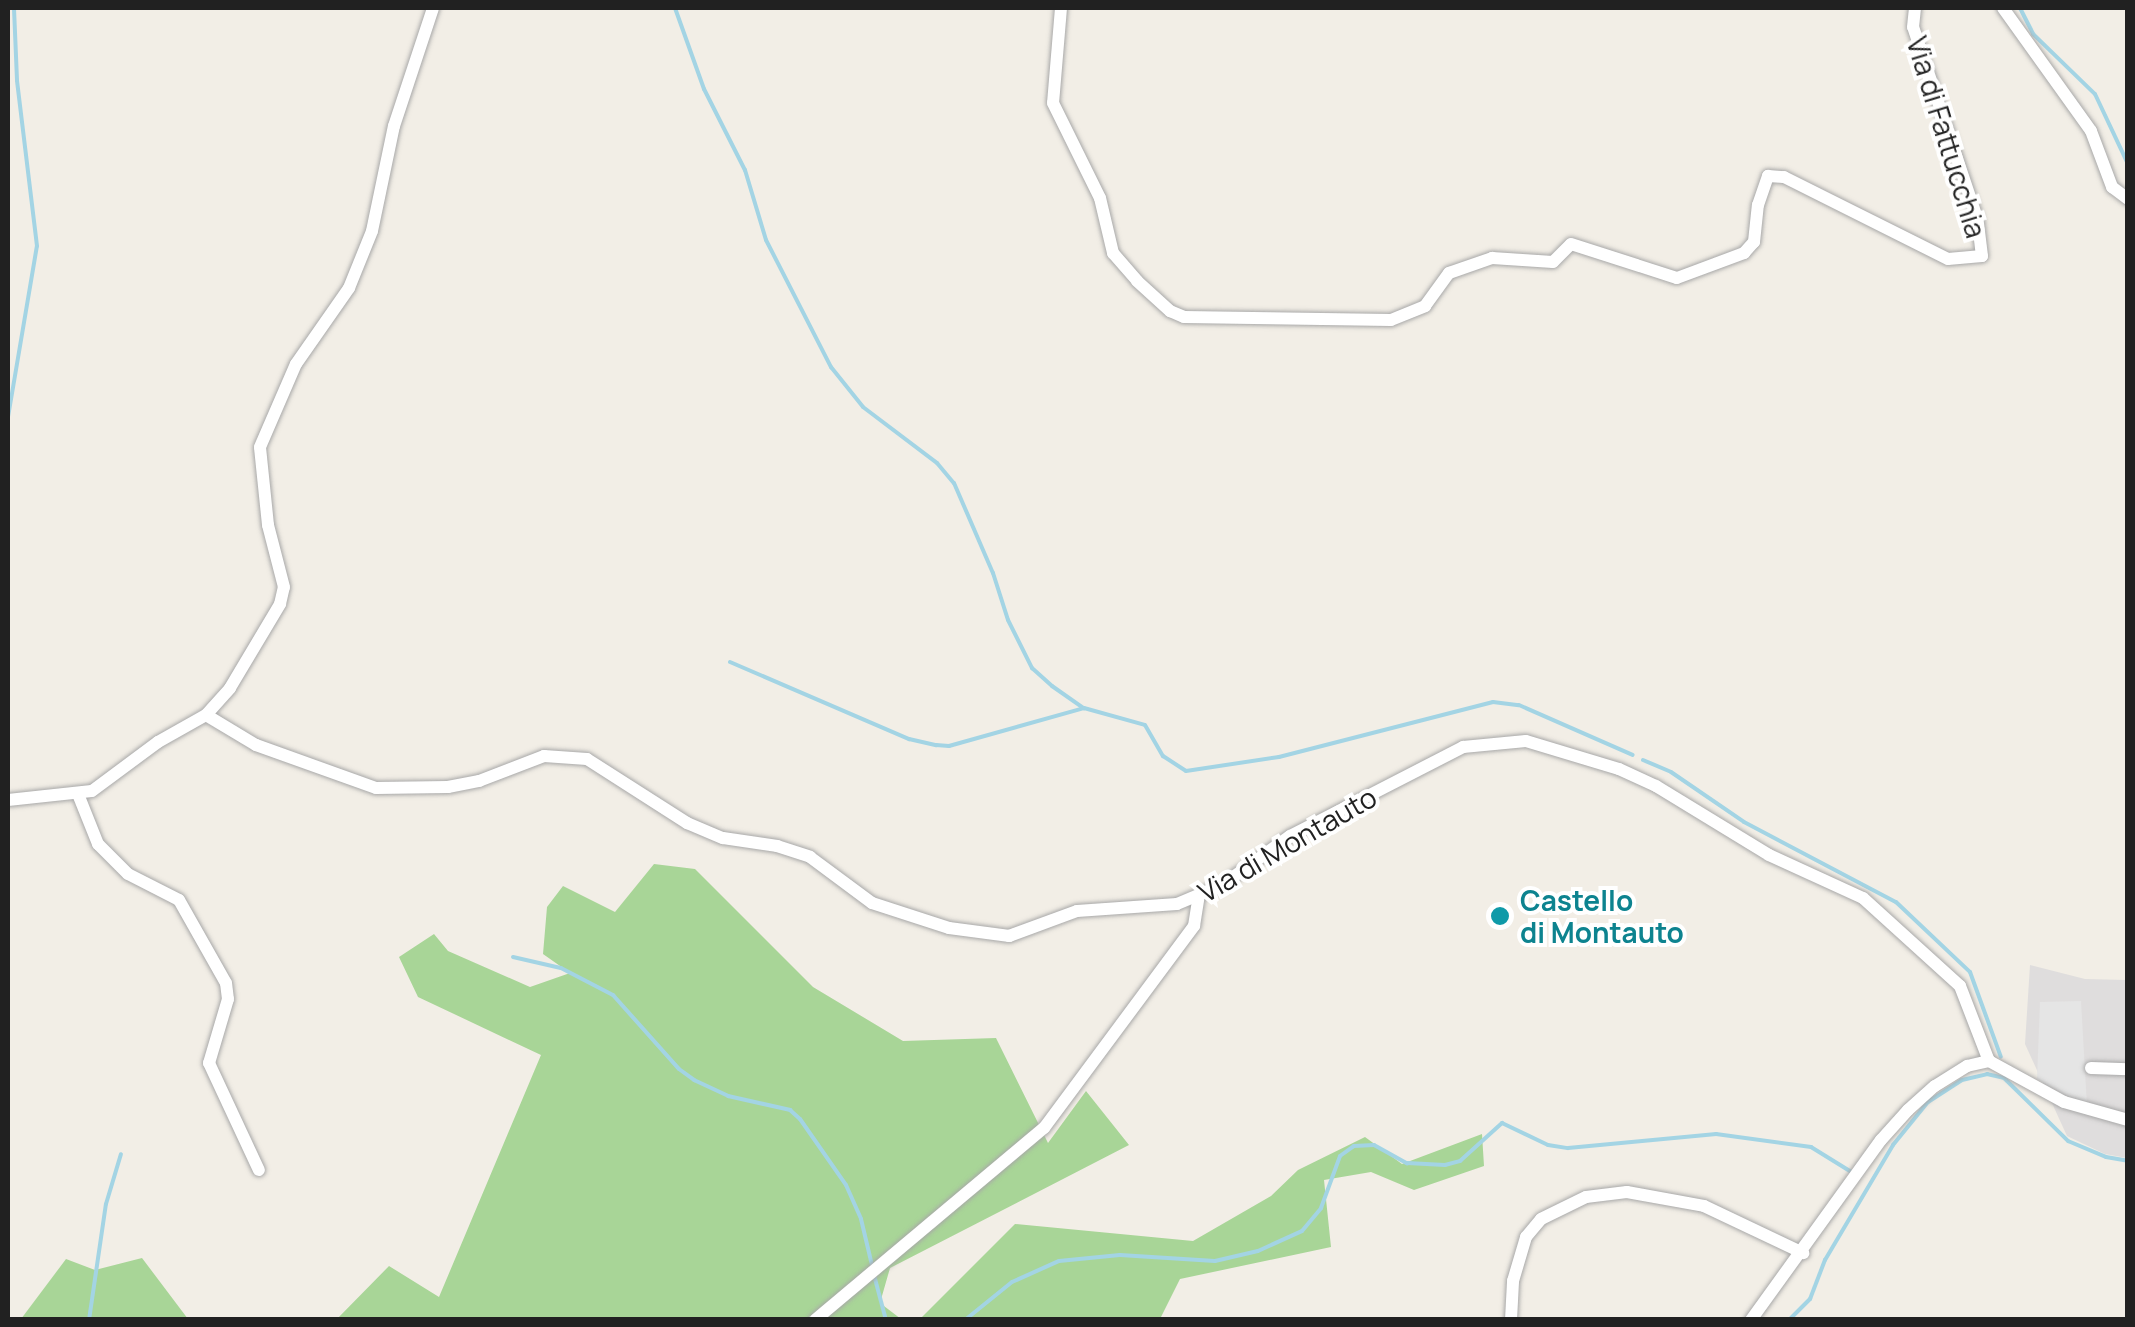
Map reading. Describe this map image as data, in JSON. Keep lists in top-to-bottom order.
{
  "streets": {
    "street": ["Via di Fattucchia", "Via di Montauto"]
  },
  "places": ["Castello di Montauto"]
}
